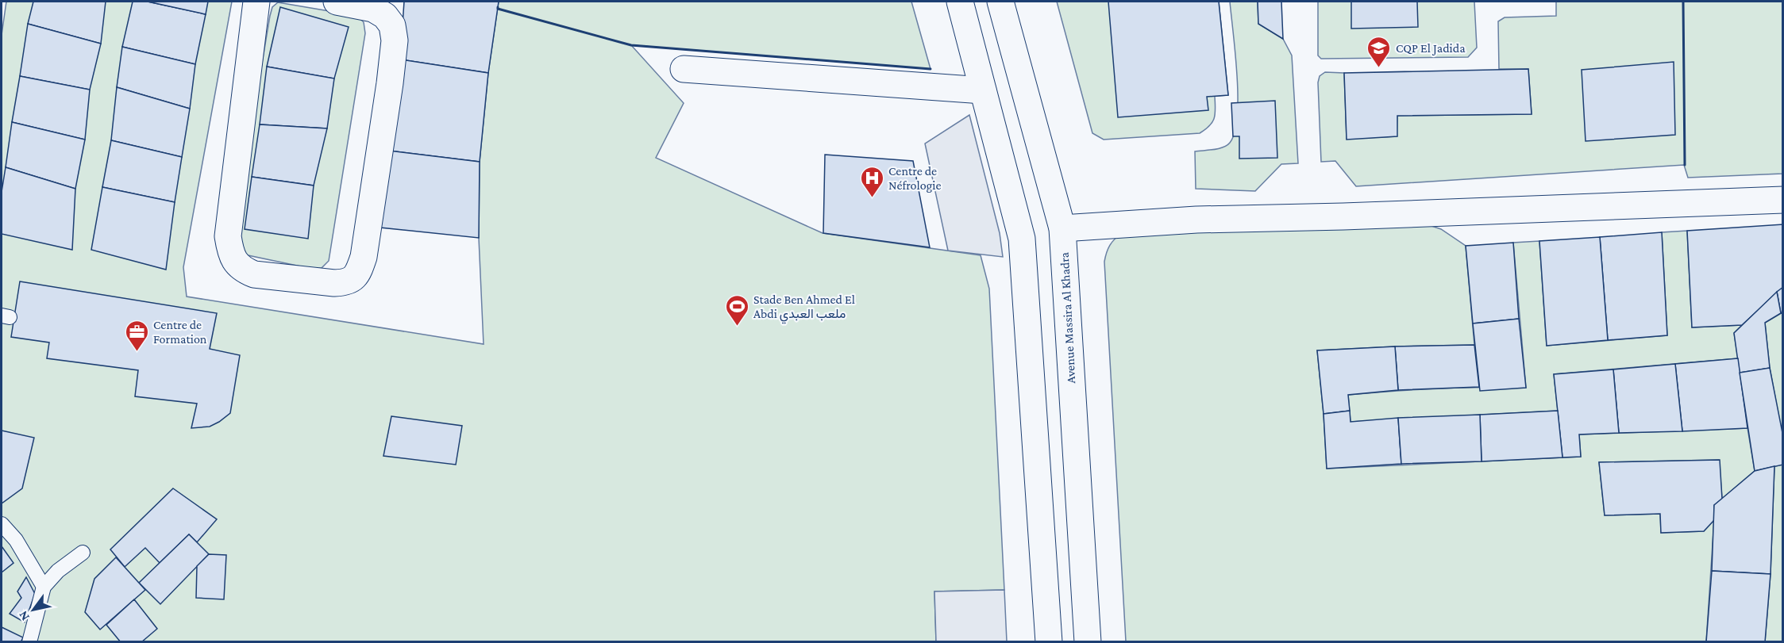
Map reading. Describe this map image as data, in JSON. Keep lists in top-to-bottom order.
{
  "streets": {
    "street": ["Avenue Massira Al Khadra"]
  },
  "places": {
    "school or university": ["CQP El Jadida"],
    "hospital": ["Centre de Néfrologie"],
    "sports": ["Stade Ben Ahmed El Abdi ملعب العبدي"],
    "office": ["Centre de Formation"]
  },
  "north": "bottom left"
}
